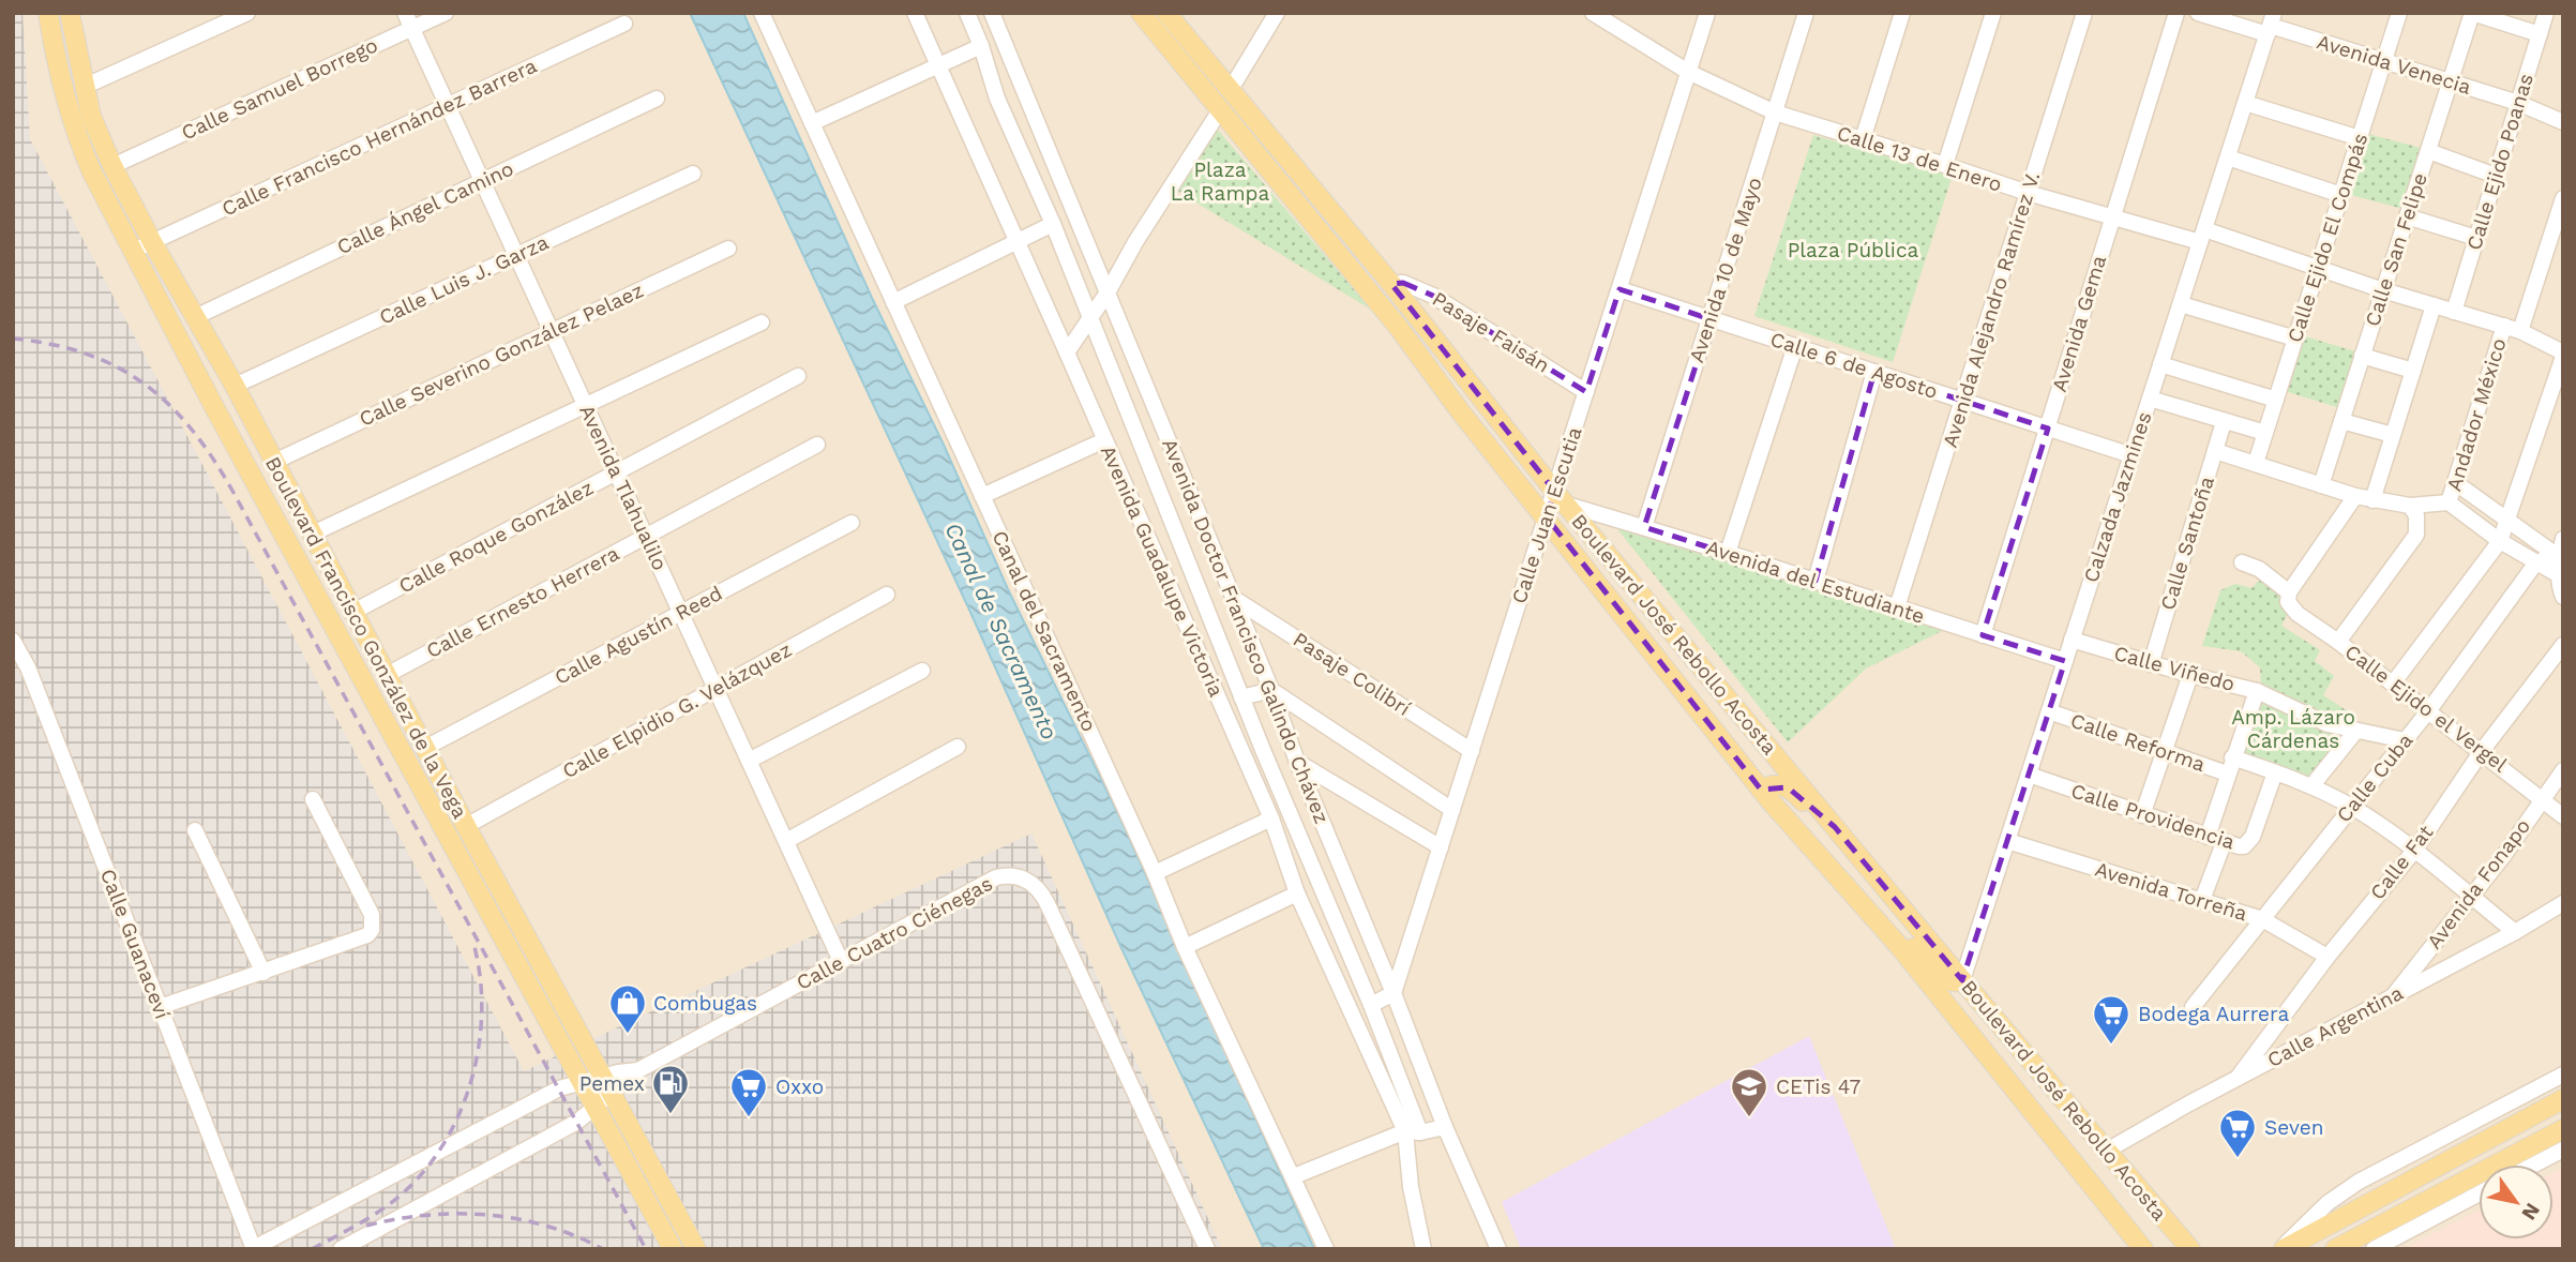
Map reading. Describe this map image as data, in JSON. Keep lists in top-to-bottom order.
{
  "streets": {
    "main road": ["Boulevard José Rebollo Acosta", "Boulevard Francisco González de la Vega"],
    "street": [
      "Avenida Venecia",
      "Calle Samuel Borrego",
      "Calle Francisco Hernández Barrera",
      "Calle 13 de Enero",
      "Calle Ejido Poanas",
      "Calle Ángel Camino",
      "Calle Ejido El Compás",
      "Calle San Felipe",
      "Avenida 10 de Mayo",
      "Calle Luis J. Garza",
      "Avenida Alejandro Ramírez V.",
      "Avenida Gema",
      "Pasaje Faisán",
      "Calle Severino González Pelaez",
      "Calle 6 de Agosto",
      "Andador México",
      "Avenida Tlahualilo",
      "Calzada Jazmines",
      "Calle Juan Escutia",
      "Calle Roque González",
      "Calle Santoña",
      "Avenida Guadalupe Victoria",
      "Avenida del Estudiante",
      "Calle Ernesto Herrera",
      "Canal del Sacramento",
      "Avenida Doctor Francisco Galindo Chávez",
      "Calle Agustín Reed",
      "Calle Viñedo",
      "Pasaje Colibrí",
      "Calle Ejido el Vergel",
      "Calle Elpidio G. Velázquez",
      "Calle Reforma",
      "Calle Cuba",
      "Calle Providencia",
      "Calle Fat",
      "Avenida Fonapo",
      "Avenida Torreña",
      "Calle Cuatro Ciénegas",
      "Calle Guanaceví",
      "Calle Argentina"
    ]
  },
  "crossings": [
    ["Avenida Venecia", "Calle Ejido Poanas"],
    ["Avenida Venecia", "Calle Ejido El Compás"],
    ["Avenida Venecia", "Calle San Felipe"],
    ["Avenida Venecia", "Calzada Jazmines"],
    ["Calle Samuel Borrego", "Avenida Tlahualilo"],
    ["Calle Samuel Borrego", "Boulevard Francisco González de la Vega"],
    ["Calle Francisco Hernández Barrera", "Avenida Tlahualilo"],
    ["Calle Francisco Hernández Barrera", "Boulevard Francisco González de la Vega"],
    ["Calle 13 de Enero", "Calle Ejido Poanas"],
    ["Calle 13 de Enero", "Calle Ejido El Compás"],
    ["Calle 13 de Enero", "Calle San Felipe"],
    ["Calle 13 de Enero", "Avenida 10 de Mayo"],
    ["Calle 13 de Enero", "Avenida Alejandro Ramírez V."],
    ["Calle 13 de Enero", "Avenida Gema"],
    ["Calle 13 de Enero", "Andador México"],
    ["Calle 13 de Enero", "Calzada Jazmines"],
    ["Calle 13 de Enero", "Calle Juan Escutia"],
    ["Calle Ángel Camino", "Avenida Tlahualilo"],
    ["Calle Ángel Camino", "Boulevard Francisco González de la Vega"],
    ["Avenida 10 de Mayo", "Calle 6 de Agosto"],
    ["Avenida 10 de Mayo", "Avenida del Estudiante"],
    ["Calle Luis J. Garza", "Avenida Tlahualilo"],
    ["Calle Luis J. Garza", "Boulevard Francisco González de la Vega"],
    ["Avenida Alejandro Ramírez V.", "Calle 6 de Agosto"],
    ["Avenida Alejandro Ramírez V.", "Avenida del Estudiante"],
    ["Avenida Gema", "Calle 6 de Agosto"],
    ["Avenida Gema", "Avenida del Estudiante"],
    ["Pasaje Faisán", "Calle Juan Escutia"],
    ["Pasaje Faisán", "Boulevard José Rebollo Acosta"],
    ["Calle Severino González Pelaez", "Avenida Tlahualilo"],
    ["Calle Severino González Pelaez", "Boulevard Francisco González de la Vega"],
    ["Calle 6 de Agosto", "Calzada Jazmines"],
    ["Calle 6 de Agosto", "Calle Juan Escutia"],
    ["Avenida Tlahualilo", "Calle Roque González"],
    ["Avenida Tlahualilo", "Calle Ernesto Herrera"],
    ["Avenida Tlahualilo", "Calle Agustín Reed"],
    ["Avenida Tlahualilo", "Calle Elpidio G. Velázquez"],
    ["Avenida Tlahualilo", "Calle Cuatro Ciénegas"],
    ["Calzada Jazmines", "Avenida del Estudiante"],
    ["Calzada Jazmines", "Boulevard José Rebollo Acosta"],
    ["Calzada Jazmines", "Calle Viñedo"],
    ["Calzada Jazmines", "Calle Reforma"],
    ["Calzada Jazmines", "Calle Providencia"],
    ["Calzada Jazmines", "Avenida Torreña"],
    ["Calle Juan Escutia", "Avenida del Estudiante"],
    ["Calle Juan Escutia", "Avenida Doctor Francisco Galindo Chávez"],
    ["Calle Juan Escutia", "Boulevard José Rebollo Acosta"],
    ["Calle Juan Escutia", "Pasaje Colibrí"],
    ["Calle Roque González", "Boulevard Francisco González de la Vega"],
    ["Calle Santoña", "Calle Viñedo"],
    ["Avenida Guadalupe Victoria", "Avenida Doctor Francisco Galindo Chávez"],
    ["Avenida del Estudiante", "Boulevard José Rebollo Acosta"],
    ["Calle Ernesto Herrera", "Boulevard Francisco González de la Vega"],
    ["Avenida Doctor Francisco Galindo Chávez", "Pasaje Colibrí"],
    ["Boulevard José Rebollo Acosta", "Calle Argentina"],
    ["Calle Agustín Reed", "Boulevard Francisco González de la Vega"],
    ["Boulevard Francisco González de la Vega", "Calle Elpidio G. Velázquez"],
    ["Boulevard Francisco González de la Vega", "Calle Cuatro Ciénegas"],
    ["Calle Viñedo", "Calle Cuba"],
    ["Calle Ejido el Vergel", "Calle Cuba"],
    ["Calle Ejido el Vergel", "Calle Fat"],
    ["Calle Ejido el Vergel", "Avenida Fonapo"],
    ["Calle Reforma", "Calle Cuba"],
    ["Calle Reforma", "Calle Providencia"],
    ["Calle Reforma", "Calle Fat"],
    ["Calle Reforma", "Avenida Fonapo"],
    ["Calle Reforma", "Calle Argentina"],
    ["Calle Cuba", "Avenida Torreña"],
    ["Calle Fat", "Avenida Torreña"],
    ["Calle Fat", "Calle Argentina"],
    ["Avenida Fonapo", "Calle Argentina"],
    ["Calle Cuatro Ciénegas", "Calle Guanaceví"]
  ],
  "water": ["Canal de Sacramento"],
  "parks": ["Plaza La Rampa", "Plaza Pública", "Amp. Lázaro Cárdenas"],
  "places": {
    "shop": ["Combugas"],
    "supermarket": ["Bodega Aurrera", "Oxxo", "Seven"],
    "fuel station": ["Pemex"],
    "school or university": ["CETis 47"]
  },
  "north": "bottom right"
}
